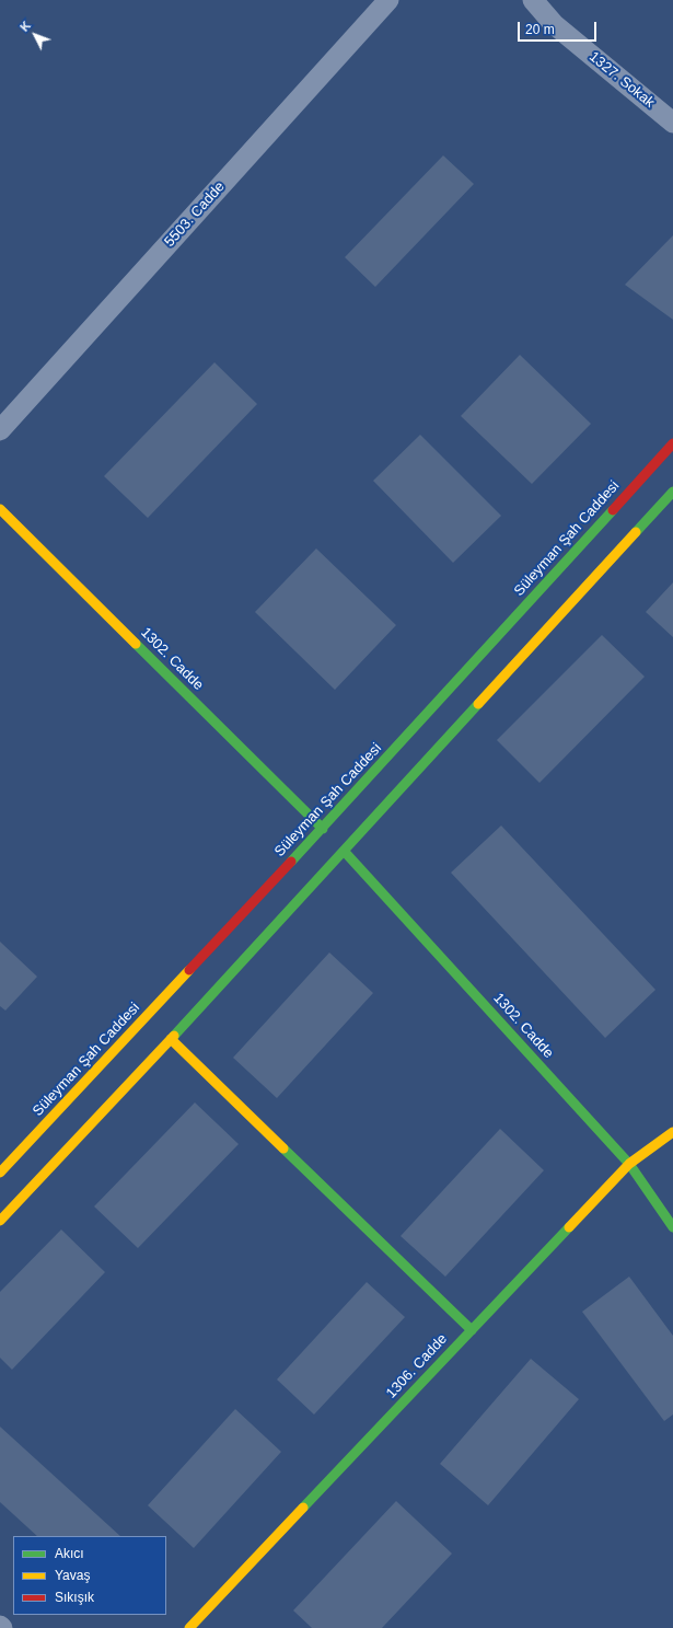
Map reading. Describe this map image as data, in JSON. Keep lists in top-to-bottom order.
{
  "streets": {
    "street": [
      "1327. Sokak",
      "5503. Cadde",
      "Süleyman Şah Caddesi",
      "1302. Cadde",
      "1306. Cadde"
    ]
  },
  "crossings": [
    ["Süleyman Şah Caddesi", "1302. Cadde"],
    ["1302. Cadde", "1306. Cadde"]
  ],
  "legend": ["Akıcı", "Yavaş", "Sıkışık"],
  "scale_bar": "20 m",
  "north": "top left"
}
